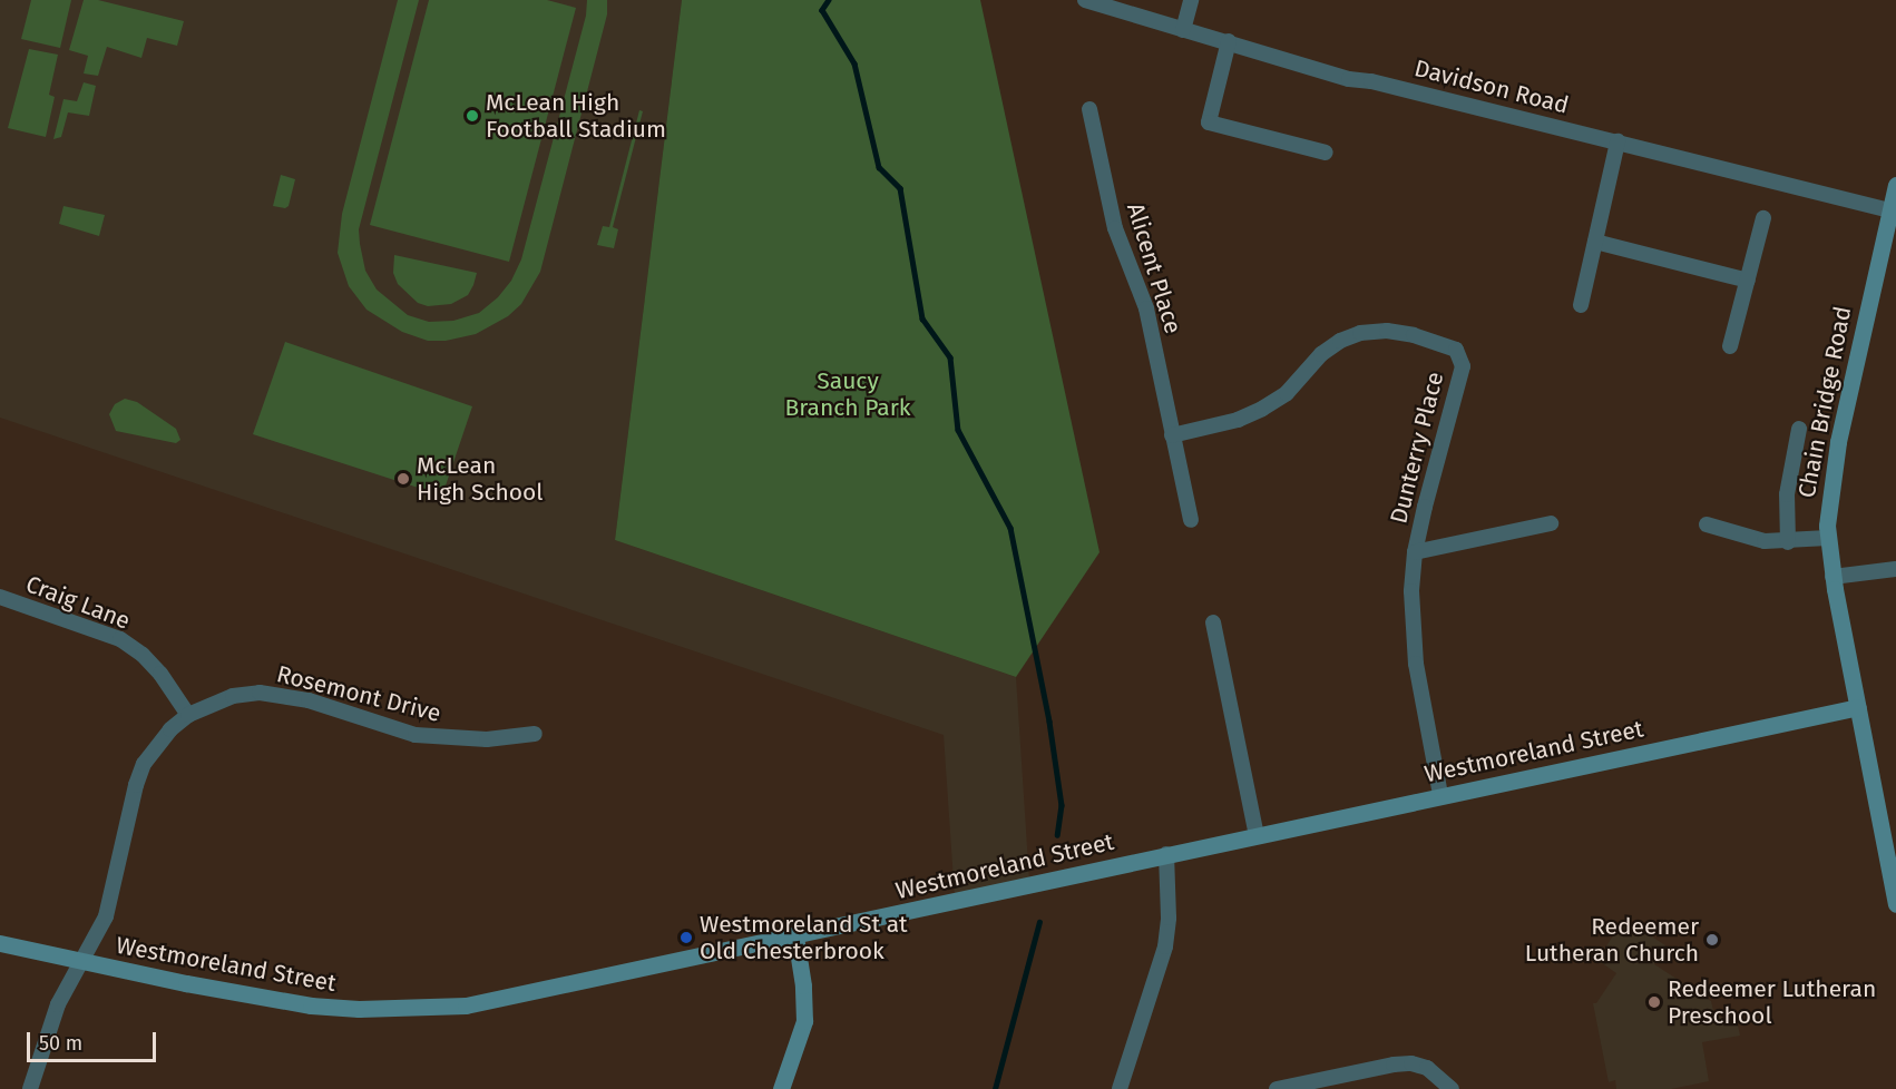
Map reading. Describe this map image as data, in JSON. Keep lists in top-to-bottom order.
{
  "streets": {
    "main road": ["Chain Bridge Road", "Westmoreland Street"],
    "street": [
      "Davidson Road",
      "Alicent Place",
      "Dunterry Place",
      "Craig Lane",
      "Rosemont Drive"
    ]
  },
  "crossings": [
    ["Davidson Road", "Chain Bridge Road"],
    ["Alicent Place", "Dunterry Place"],
    ["Chain Bridge Road", "Westmoreland Street"],
    ["Dunterry Place", "Westmoreland Street"],
    ["Craig Lane", "Rosemont Drive"],
    ["Rosemont Drive", "Westmoreland Street"]
  ],
  "parks": ["Saucy Branch Park"],
  "places": [
    "McLean High Football Stadium",
    "McLean High School",
    "Westmoreland St at Old Chesterbrook",
    "Redeemer Lutheran Church",
    "Redeemer Lutheran Preschool"
  ],
  "scale_bar": "50 m"
}
